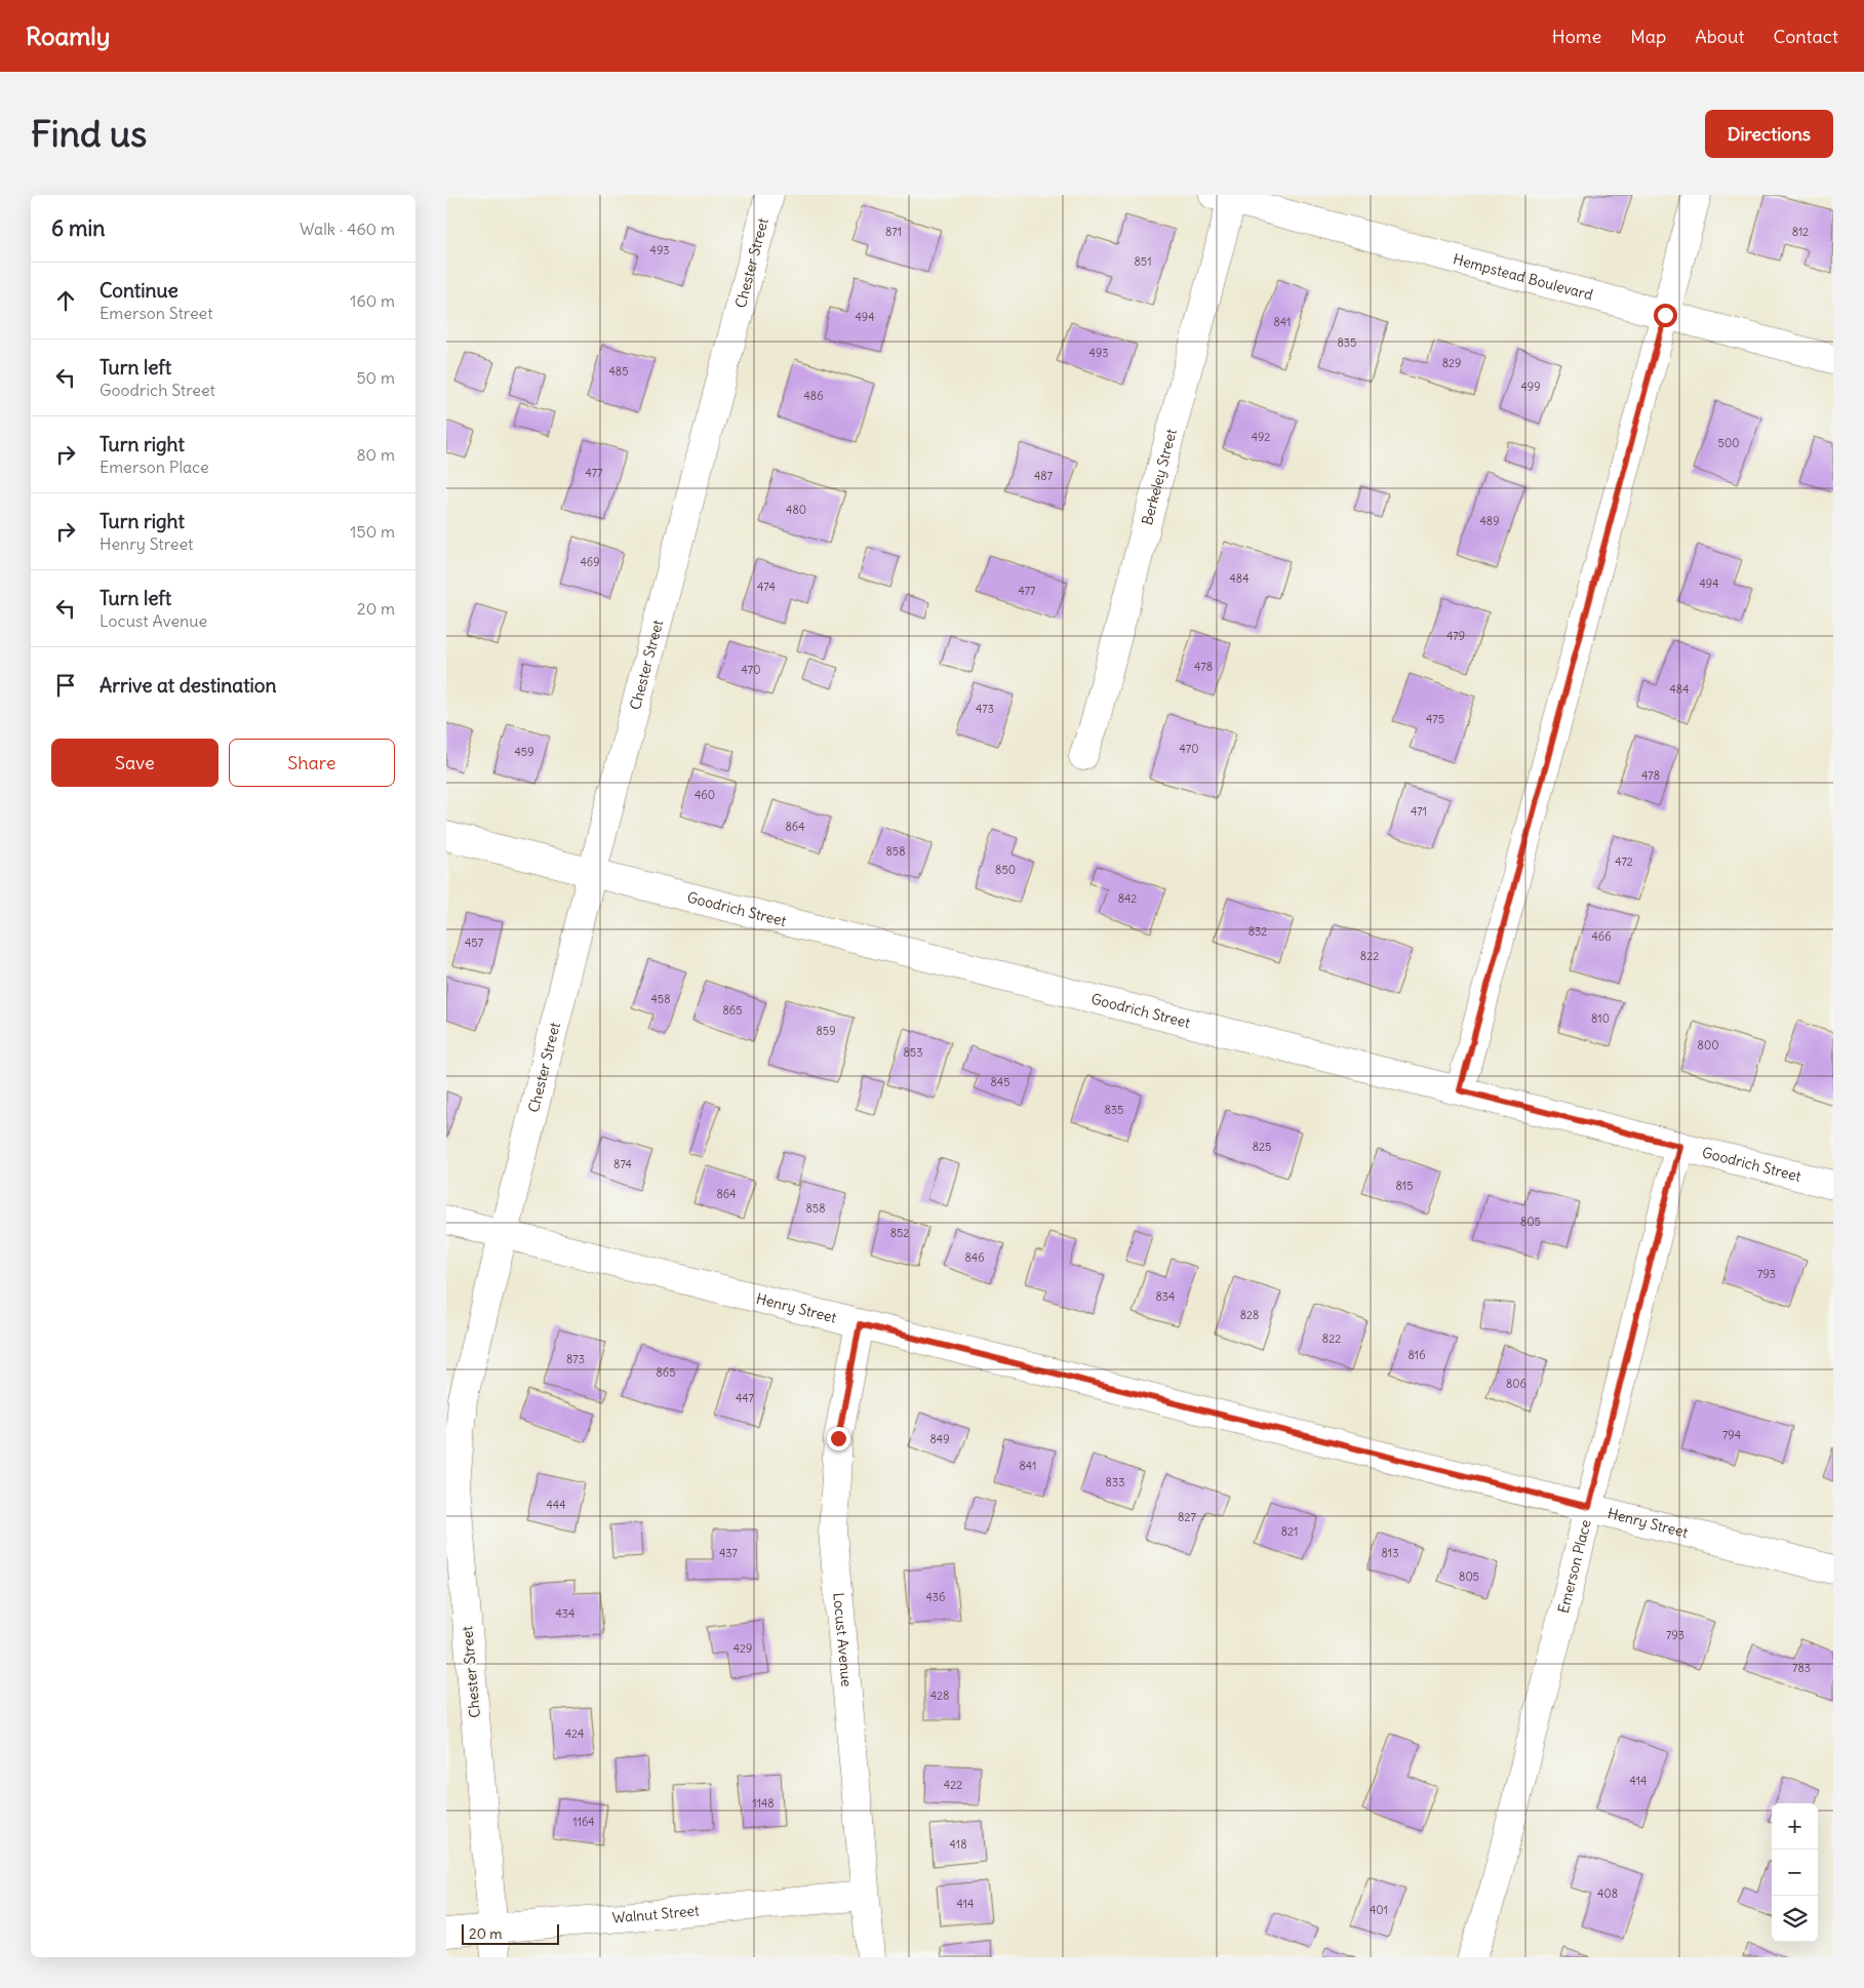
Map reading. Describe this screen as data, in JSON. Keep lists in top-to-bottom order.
{
  "streets": {
    "street": [
      "Chester Street",
      "Hempstead Boulevard",
      "Berkeley Street",
      "Goodrich Street",
      "Henry Street",
      "Emerson Place",
      "Locust Avenue",
      "Walnut Street"
    ]
  },
  "crossings": [
    ["Chester Street", "Goodrich Street"],
    ["Chester Street", "Henry Street"],
    ["Chester Street", "Walnut Street"],
    ["Hempstead Boulevard", "Berkeley Street"],
    ["Goodrich Street", "Emerson Place"],
    ["Henry Street", "Emerson Place"],
    ["Henry Street", "Locust Avenue"],
    ["Locust Avenue", "Walnut Street"]
  ],
  "house_numbers": [
    "871",
    "812",
    "493",
    "851",
    "494",
    "841",
    "835",
    "493",
    "829",
    "485",
    "499",
    "486",
    "492",
    "500",
    "477",
    "487",
    "480",
    "489",
    "469",
    "484",
    "494",
    "474",
    "477",
    "479",
    "478",
    "470",
    "484",
    "473",
    "475",
    "470",
    "459",
    "478",
    "460",
    "471",
    "864",
    "858",
    "472",
    "850",
    "842",
    "832",
    "466",
    "457",
    "822",
    "458",
    "865",
    "810",
    "859",
    "800",
    "853",
    "845",
    "835",
    "825",
    "874",
    "815",
    "864",
    "858",
    "805",
    "852",
    "846",
    "793",
    "834",
    "828",
    "822",
    "816",
    "873",
    "865",
    "806",
    "447",
    "794",
    "849",
    "841",
    "833",
    "444",
    "827",
    "821",
    "437",
    "813",
    "805",
    "436",
    "434",
    "793",
    "429",
    "783",
    "428",
    "424",
    "414",
    "422",
    "1148",
    "1164",
    "418",
    "408",
    "414",
    "401"
  ],
  "scale_bar": "20 m",
  "page": {
    "header": "Roamly",
    "nav": [
      "Home",
      "Map",
      "About",
      "Contact"
    ],
    "buttons": [
      "Directions",
      ["Save", "Share"]
    ],
    "title": "Find us",
    "heading": ["6 min", "Walk · 460 m"],
    "list": [
      ["Continue", "Emerson Street", "160 m"],
      ["Turn left", "Goodrich Street", "50 m"],
      ["Turn right", "Emerson Place", "80 m"],
      ["Turn right", "Henry Street", "150 m"],
      ["Turn left", "Locust Avenue", "20 m"],
      "Arrive at destination"
    ],
    "map_buttons": ["+", "−"],
    "scale": "20 m"
  }
}
